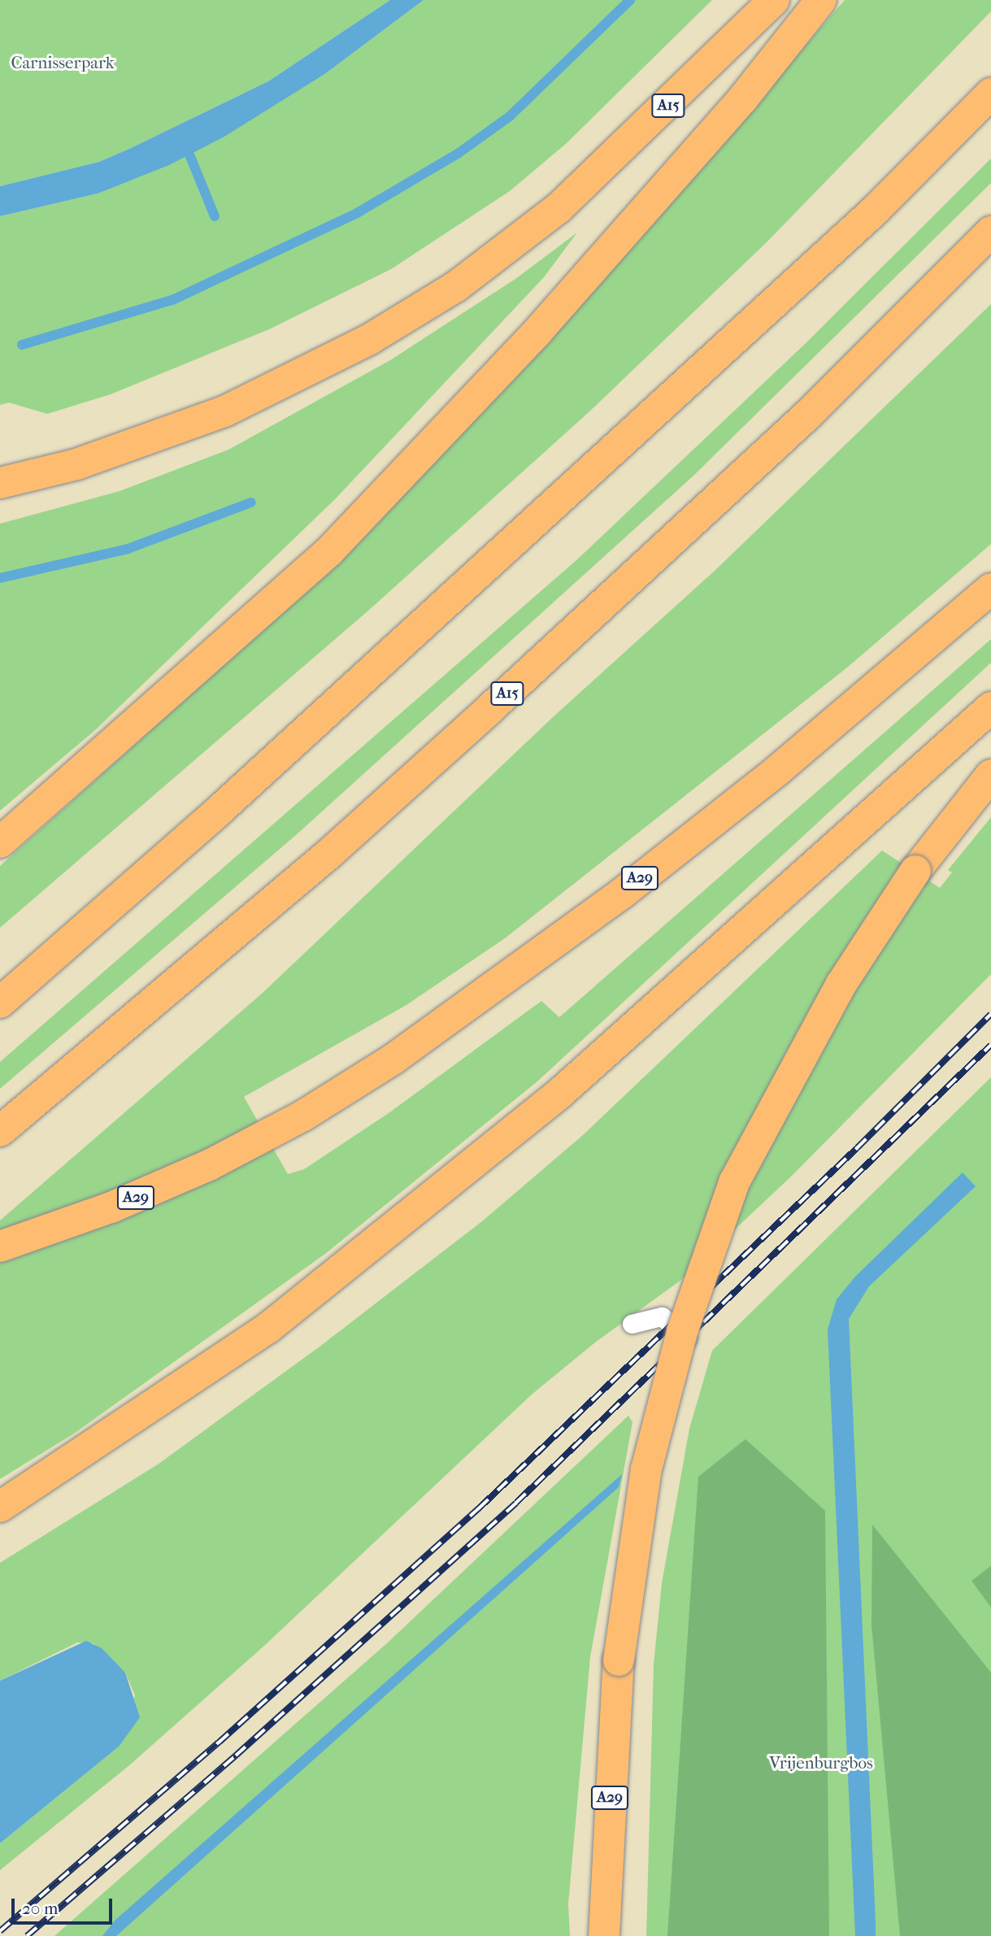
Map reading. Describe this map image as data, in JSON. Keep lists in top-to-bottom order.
{
  "streets": {
    "highway": ["A15", "A29"]
  },
  "parks": ["Carnisserpark", "Vrijenburgbos"],
  "scale_bar": "20 m"
}
